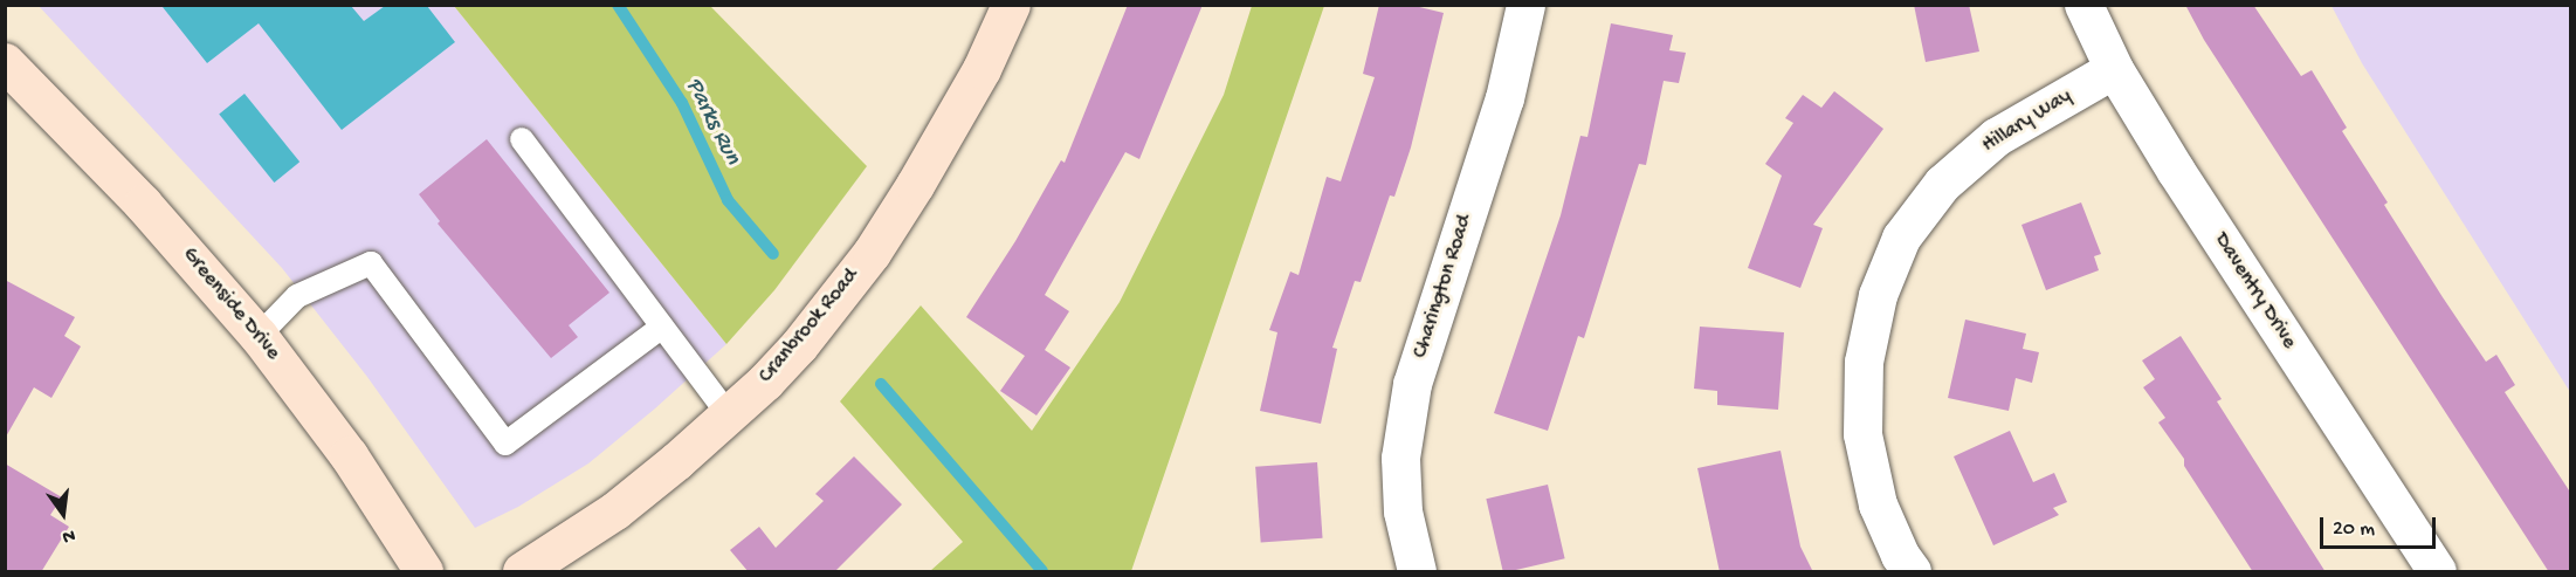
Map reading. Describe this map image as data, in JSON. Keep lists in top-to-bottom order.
{
  "streets": {
    "street": [
      "Hillary Way",
      "Charington Road",
      "Daventry Drive",
      "Greenside Drive",
      "Cranbrook Road"
    ]
  },
  "crossings": [
    ["Hillary Way", "Daventry Drive"]
  ],
  "water": ["Parks Run"],
  "scale_bar": "20 m",
  "north": "bottom"
}
